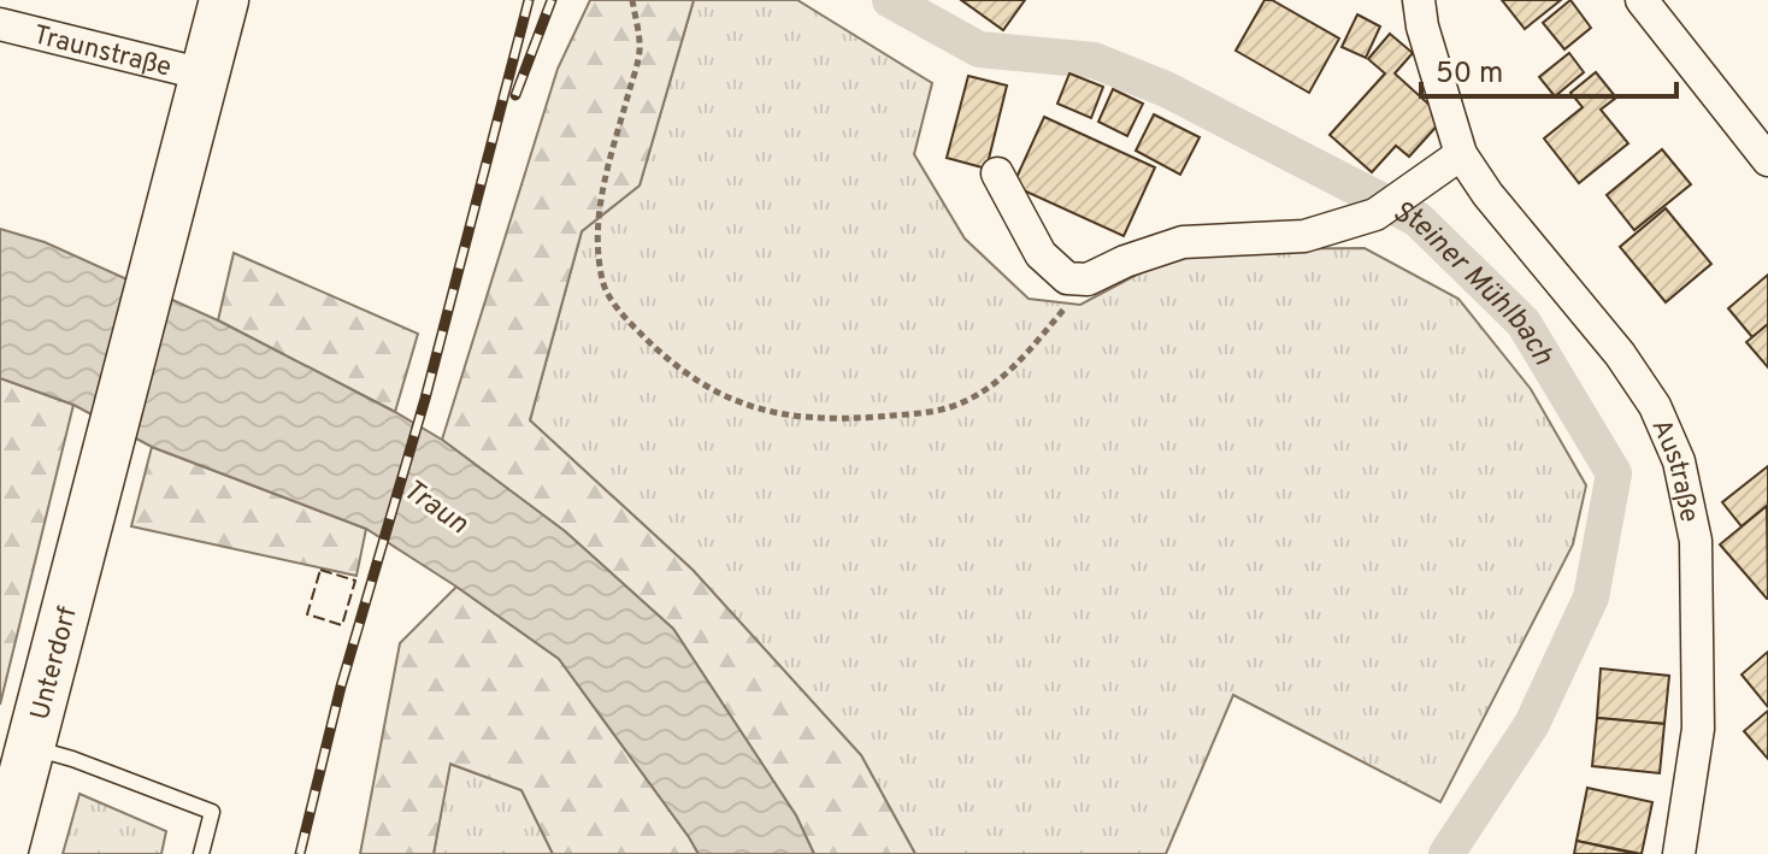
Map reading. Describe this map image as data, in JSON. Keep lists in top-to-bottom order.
{
  "streets": {
    "main road": ["Unterdorf"],
    "street": ["Traunstraße", "Austraße"]
  },
  "crossings": [
    ["Traunstraße", "Unterdorf"]
  ],
  "water": ["Steiner Mühlbach", "Traun"],
  "scale_bar": "50 m"
}
